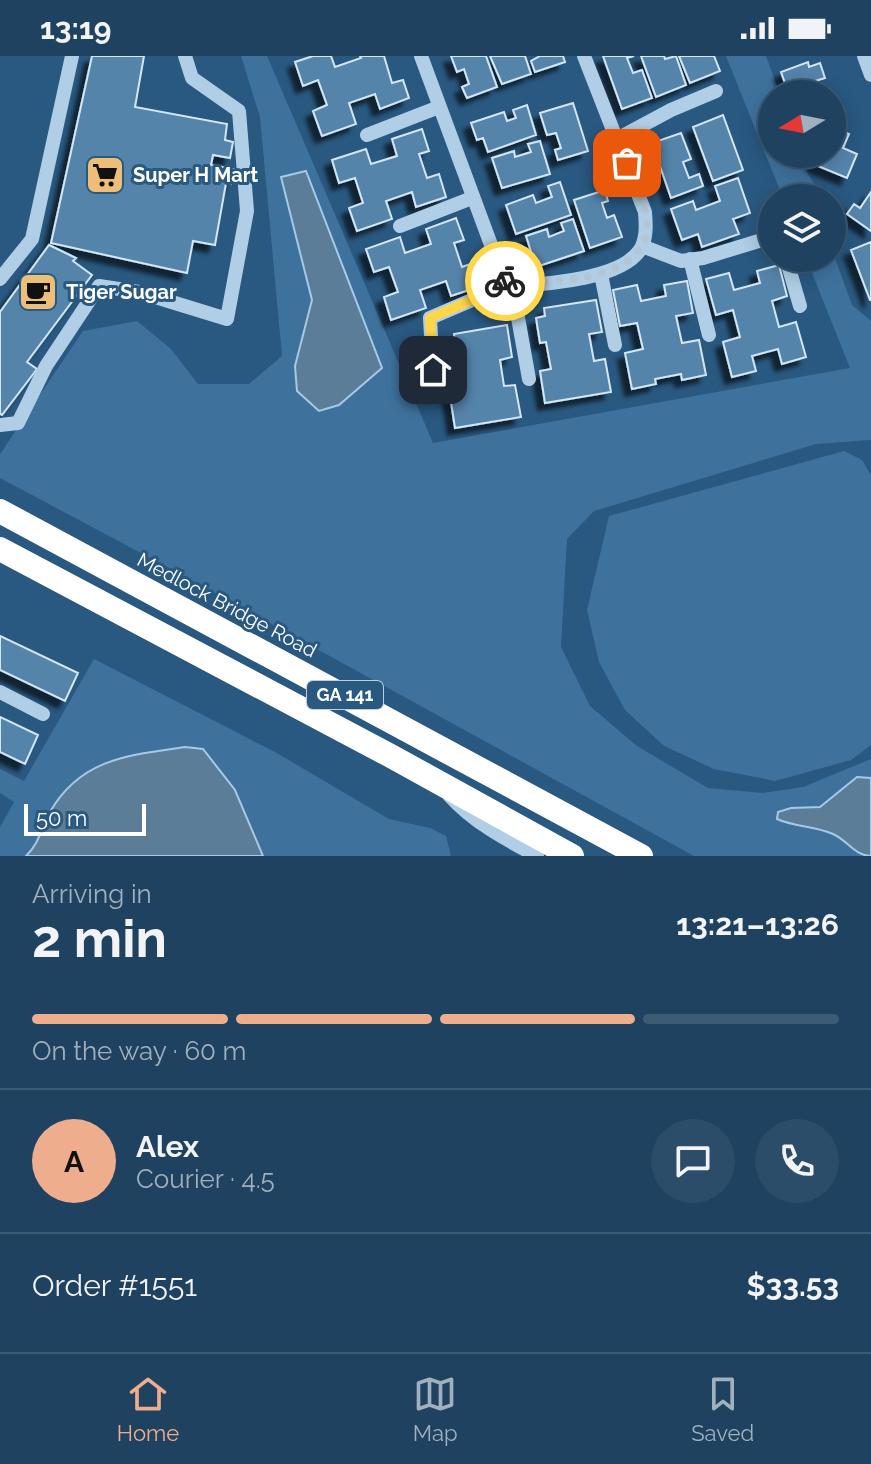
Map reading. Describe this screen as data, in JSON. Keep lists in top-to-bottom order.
{
  "streets": {
    "highway": ["Medlock Bridge Road", "GA 141"]
  },
  "places": {
    "supermarket": ["Super H Mart"],
    "cafe": ["Tiger Sugar"]
  },
  "scale_bar": "50 m",
  "north": "left",
  "page": {
    "status": "13:19",
    "scale": "50 m",
    "heading": ["2 min", "Arriving in", "13:21–13:26"],
    "panel": [
      "Alex",
      "Courier · 4.5",
      "Order #1551",
      "$33.53"
    ],
    "bar": "On the way · 60 m",
    "round": "A",
    "tabs": ["Home", "Map", "Saved"]
  }
}
